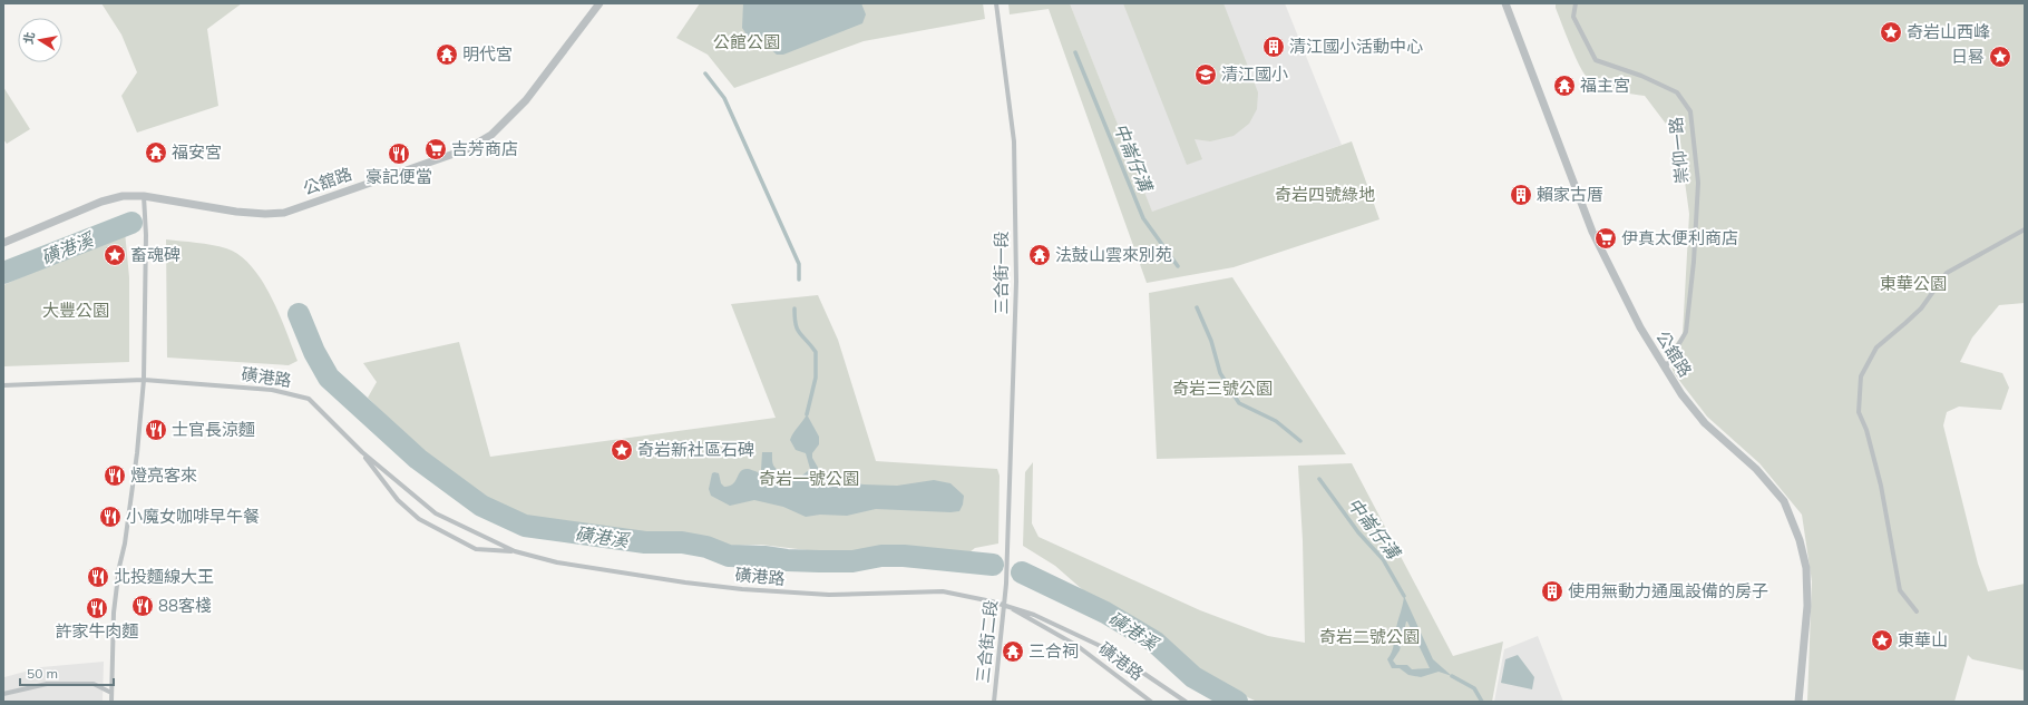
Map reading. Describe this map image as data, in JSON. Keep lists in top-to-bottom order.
{
  "streets": {
    "street": [
      "崇仰一路",
      "公舘路",
      "三合街一段",
      "磺港路",
      "三合街二段"
    ]
  },
  "crossings": [
    ["崇仰一路", "公舘路"],
    ["三合街一段", "三合街二段"],
    ["磺港路", "三合街二段"]
  ],
  "water": ["中崙仔溝", "磺港溪"],
  "parks": [
    "公館公園",
    "奇岩四號綠地",
    "東華公園",
    "大豐公園",
    "奇岩三號公園",
    "奇岩一號公園",
    "奇岩二號公園"
  ],
  "places": {
    "place": [
      "奇岩山西峰",
      "日晷",
      "畜魂碑",
      "奇岩新社區石碑",
      "東華山"
    ],
    "building": ["清江國小活動中心", "賴家古厝", "使用無動力通風設備的房子"],
    "temple": [
      "明代宮",
      "福主宮",
      "福安宮",
      "法鼓山雲來別苑",
      "三合祠"
    ],
    "school or university": ["清江國小"],
    "supermarket": ["吉芳商店", "伊真太便利商店"],
    "restaurant": [
      "豪記便當",
      "士官長涼麵",
      "燈亮客來",
      "小魔女咖啡早午餐",
      "北投麵線大王",
      "88客棧",
      "許家牛肉麵"
    ]
  },
  "scale_bar": "50 m",
  "north": "left"
}
